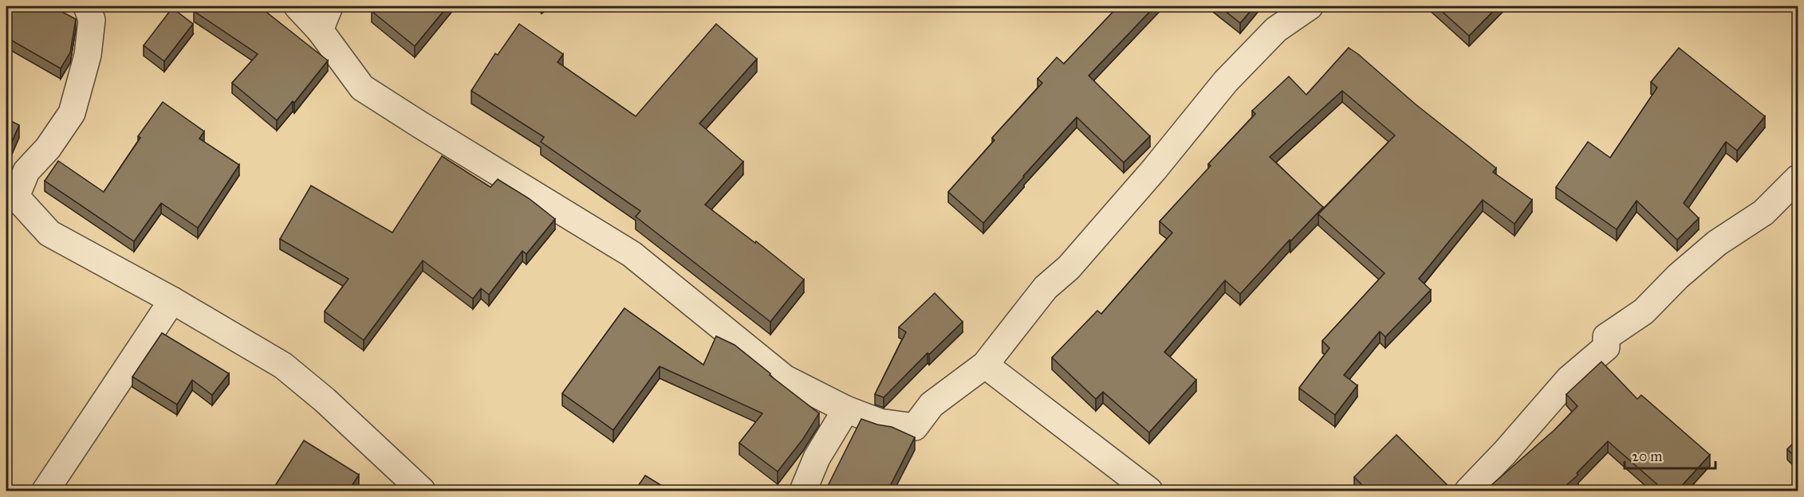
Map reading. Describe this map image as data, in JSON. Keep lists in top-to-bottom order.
{
  "scale_bar": "20 m"
}
